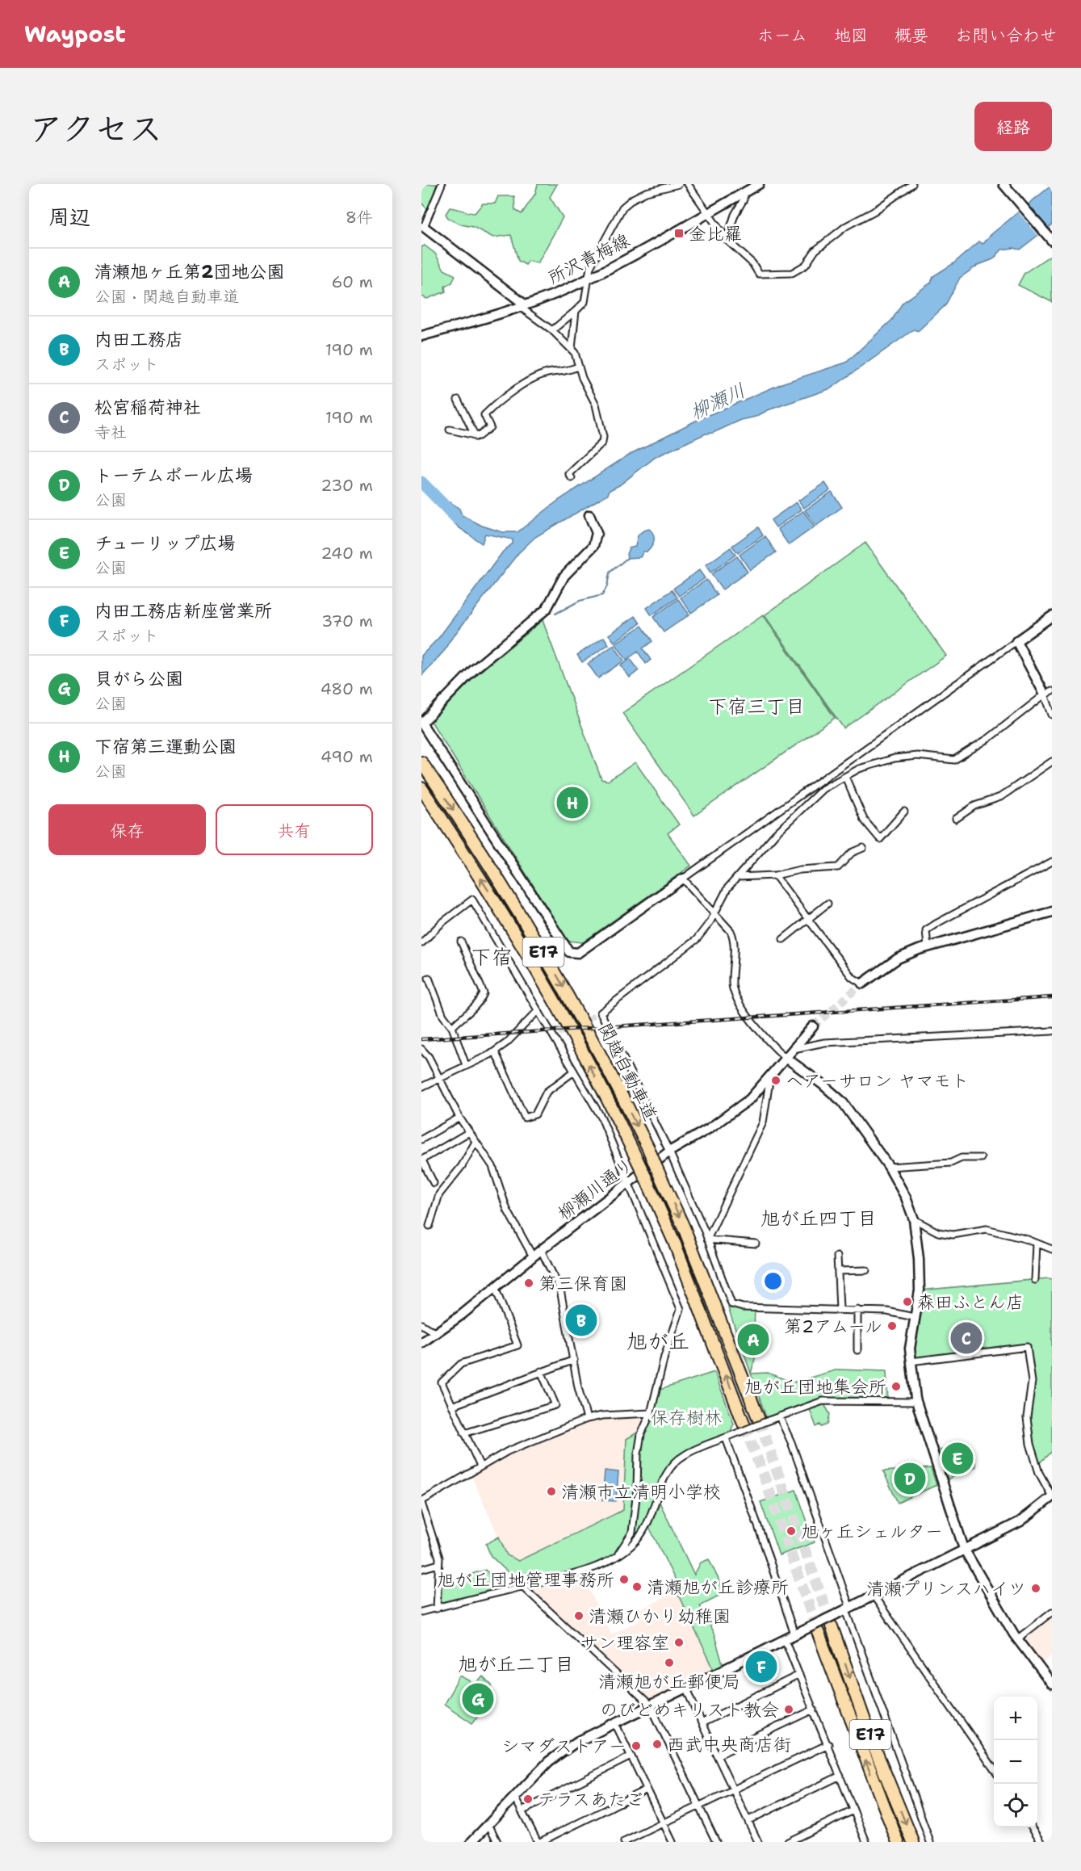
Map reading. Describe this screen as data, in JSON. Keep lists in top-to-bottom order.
{
  "streets": {
    "highway": ["E17", "関越自動車道"],
    "street": ["所沢青梅線", "柳瀬川通り"]
  },
  "districts": [
    "下宿三丁目",
    "下宿",
    "旭が丘四丁目",
    "旭が丘",
    "旭が丘二丁目"
  ],
  "water": ["柳瀬川"],
  "parks": ["保存樹林"],
  "places": {
    "transit": ["金比羅"],
    "other": [
      "ヘアーサロン ヤマモト",
      "第三保育園",
      "森田ふとん店",
      "第2アムール",
      "旭が丘団地集会所",
      "清瀬市立清明小学校",
      "旭ヶ丘シェルター",
      "旭が丘団地管理事務所",
      "清瀬旭が丘診療所",
      "清瀬プリンスハイツ",
      "清瀬ひかり幼稚園",
      "サン理容室",
      "清瀬旭が丘郵便局",
      "のびどめキリスト教会",
      "西武中央商店街",
      "シマダストアー",
      "テラスあたご"
    ]
  },
  "page": {
    "header": "Waypost",
    "nav": [
      "ホーム",
      "地図",
      "概要",
      "お問い合わせ"
    ],
    "title": "アクセス",
    "buttons": [
      "経路",
      ["保存", "共有"]
    ],
    "heading": ["周辺", "8件"],
    "list": [
      {
        "mark": "A",
        "name": "清瀬旭ヶ丘第2団地公園",
        "note": "公園 · 関越自動車道",
        "value": "60 m"
      },
      {
        "mark": "B",
        "name": "内田工務店",
        "note": "スポット",
        "value": "190 m"
      },
      {
        "mark": "C",
        "name": "松宮稲荷神社",
        "note": "寺社",
        "value": "190 m"
      },
      {
        "mark": "D",
        "name": "トーテムポール広場",
        "note": "公園",
        "value": "230 m"
      },
      {
        "mark": "E",
        "name": "チューリップ広場",
        "note": "公園",
        "value": "240 m"
      },
      {
        "mark": "F",
        "name": "内田工務店新座営業所",
        "note": "スポット",
        "value": "370 m"
      },
      {
        "mark": "G",
        "name": "貝がら公園",
        "note": "公園",
        "value": "480 m"
      },
      {
        "mark": "H",
        "name": "下宿第三運動公園",
        "note": "公園",
        "value": "490 m"
      }
    ],
    "pins": [
      "H",
      "B",
      "C",
      "A",
      "E",
      "D",
      "F",
      "G"
    ],
    "map_buttons": ["+", "−"]
  }
}
